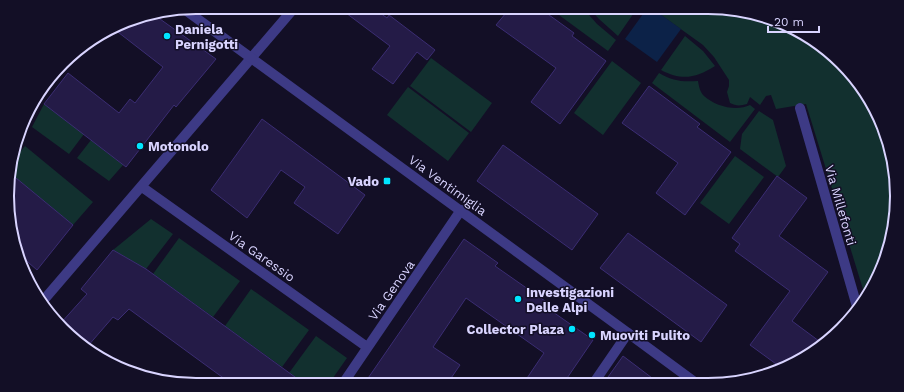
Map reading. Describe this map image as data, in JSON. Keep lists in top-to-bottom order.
{
  "streets": {
    "street": [
      "Via Ventimiglia",
      "Via Millefonti",
      "Via Garessio",
      "Via Genova"
    ]
  },
  "crossings": [
    ["Via Ventimiglia", "Via Genova"],
    ["Via Garessio", "Via Genova"]
  ],
  "places": {
    "other": [
      "Daniela Pernigotti",
      "Motonolo",
      "Investigazioni Delle Alpi",
      "Collector Plaza",
      "Muoviti Pulito"
    ],
    "transit": ["Vado"]
  },
  "scale_bar": "20 m"
}
